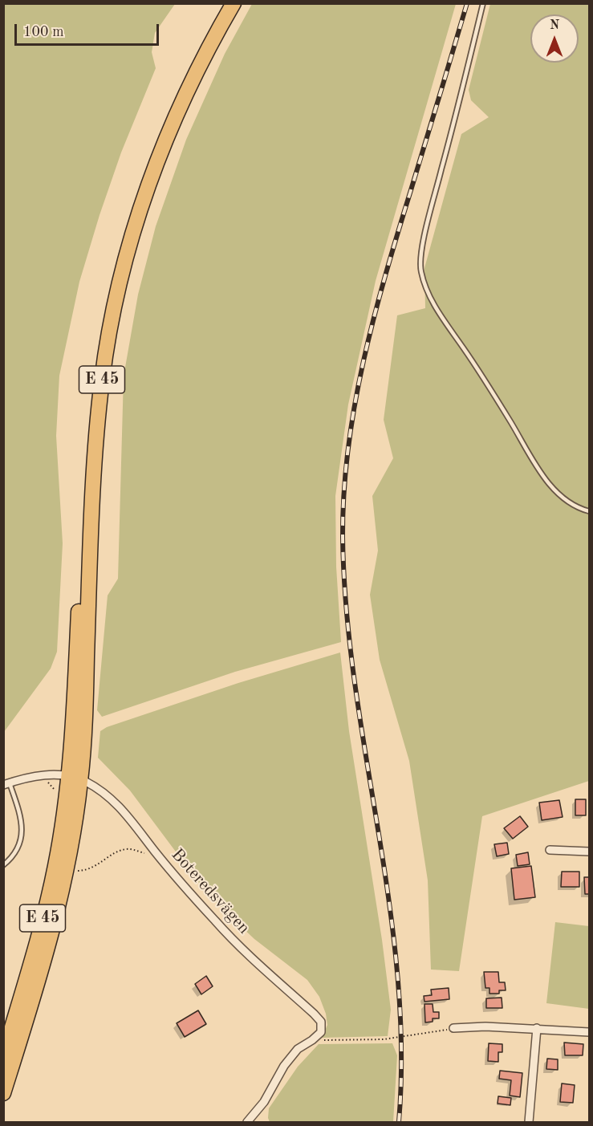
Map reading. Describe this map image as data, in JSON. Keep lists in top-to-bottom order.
{
  "streets": {
    "highway": ["E 45"],
    "street": ["Boteredsvägen"]
  },
  "crossings": [
    ["E 45", "Boteredsvägen"]
  ],
  "scale_bar": "100 m",
  "north": "top"
}
